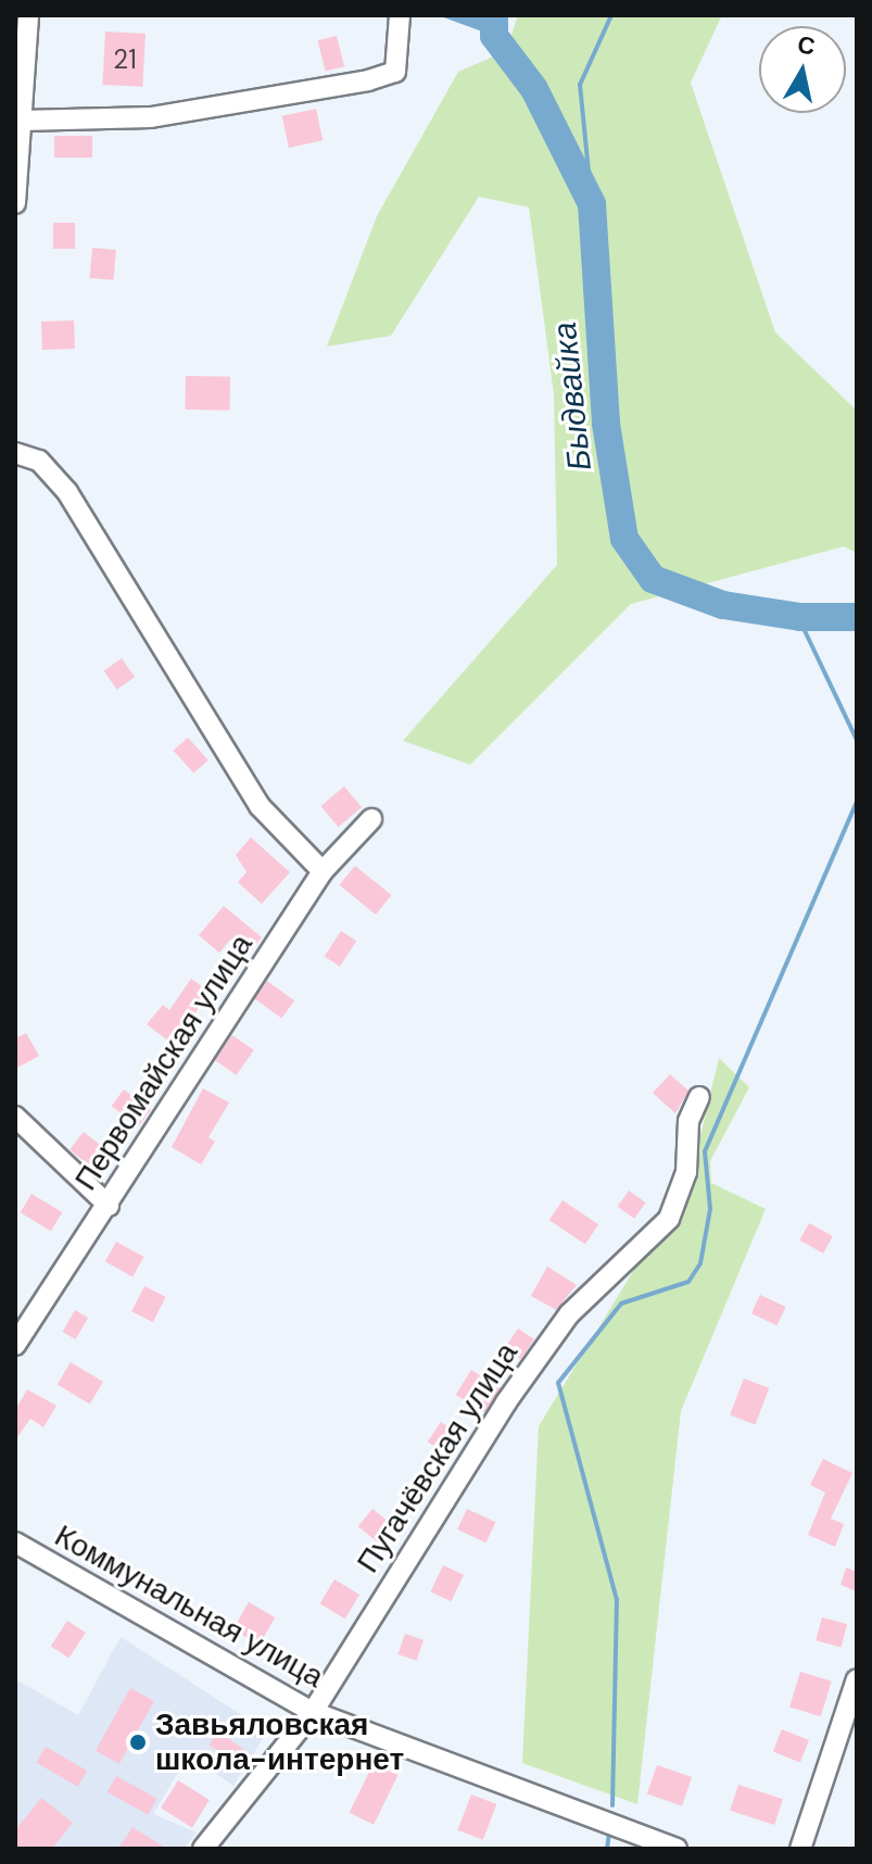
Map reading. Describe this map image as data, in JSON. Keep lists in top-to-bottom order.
{
  "streets": {
    "street": ["Первомайская улица", "Пугачёвская улица", "Коммунальная улица"]
  },
  "crossings": [
    ["Пугачёвская улица", "Коммунальная улица"]
  ],
  "water": ["Быдвайка"],
  "places": ["Завьяловская школа-интернет"],
  "house_numbers": ["21"],
  "north": "top"
}
